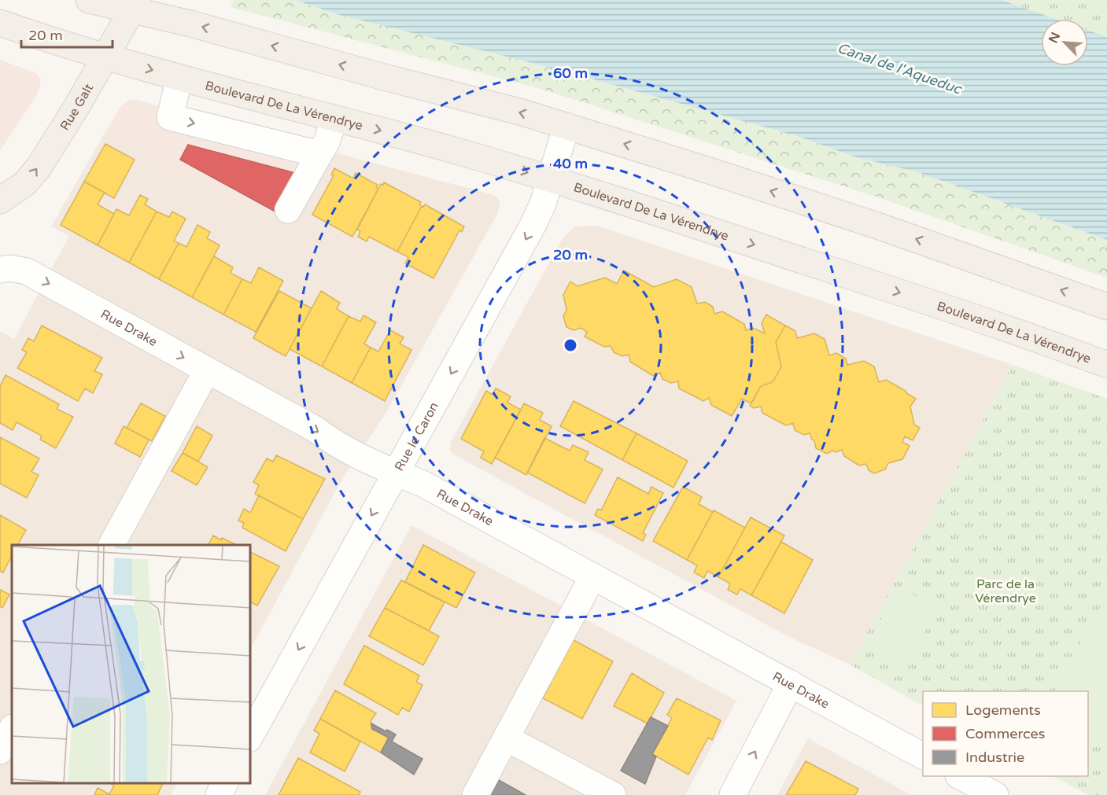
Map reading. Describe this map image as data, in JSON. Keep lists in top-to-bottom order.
{
  "streets": {
    "main road": ["Rue Galt", "Boulevard De La Vérendrye"],
    "street": ["Rue Drake", "Rue le Caron"]
  },
  "crossings": [
    ["Rue Galt", "Boulevard De La Vérendrye"],
    ["Boulevard De La Vérendrye", "Rue le Caron"],
    ["Rue Drake", "Rue le Caron"]
  ],
  "one_way": ["Rue Galt", "Rue Drake"],
  "water": ["Canal de l'Aqueduc"],
  "parks": ["Parc de la Vérendrye"],
  "legend": ["Logements", "Commerces", "Industrie"],
  "scale_bar": "20 m",
  "north": "top left",
  "rings": ["60 m", "40 m", "20 m"]
}
